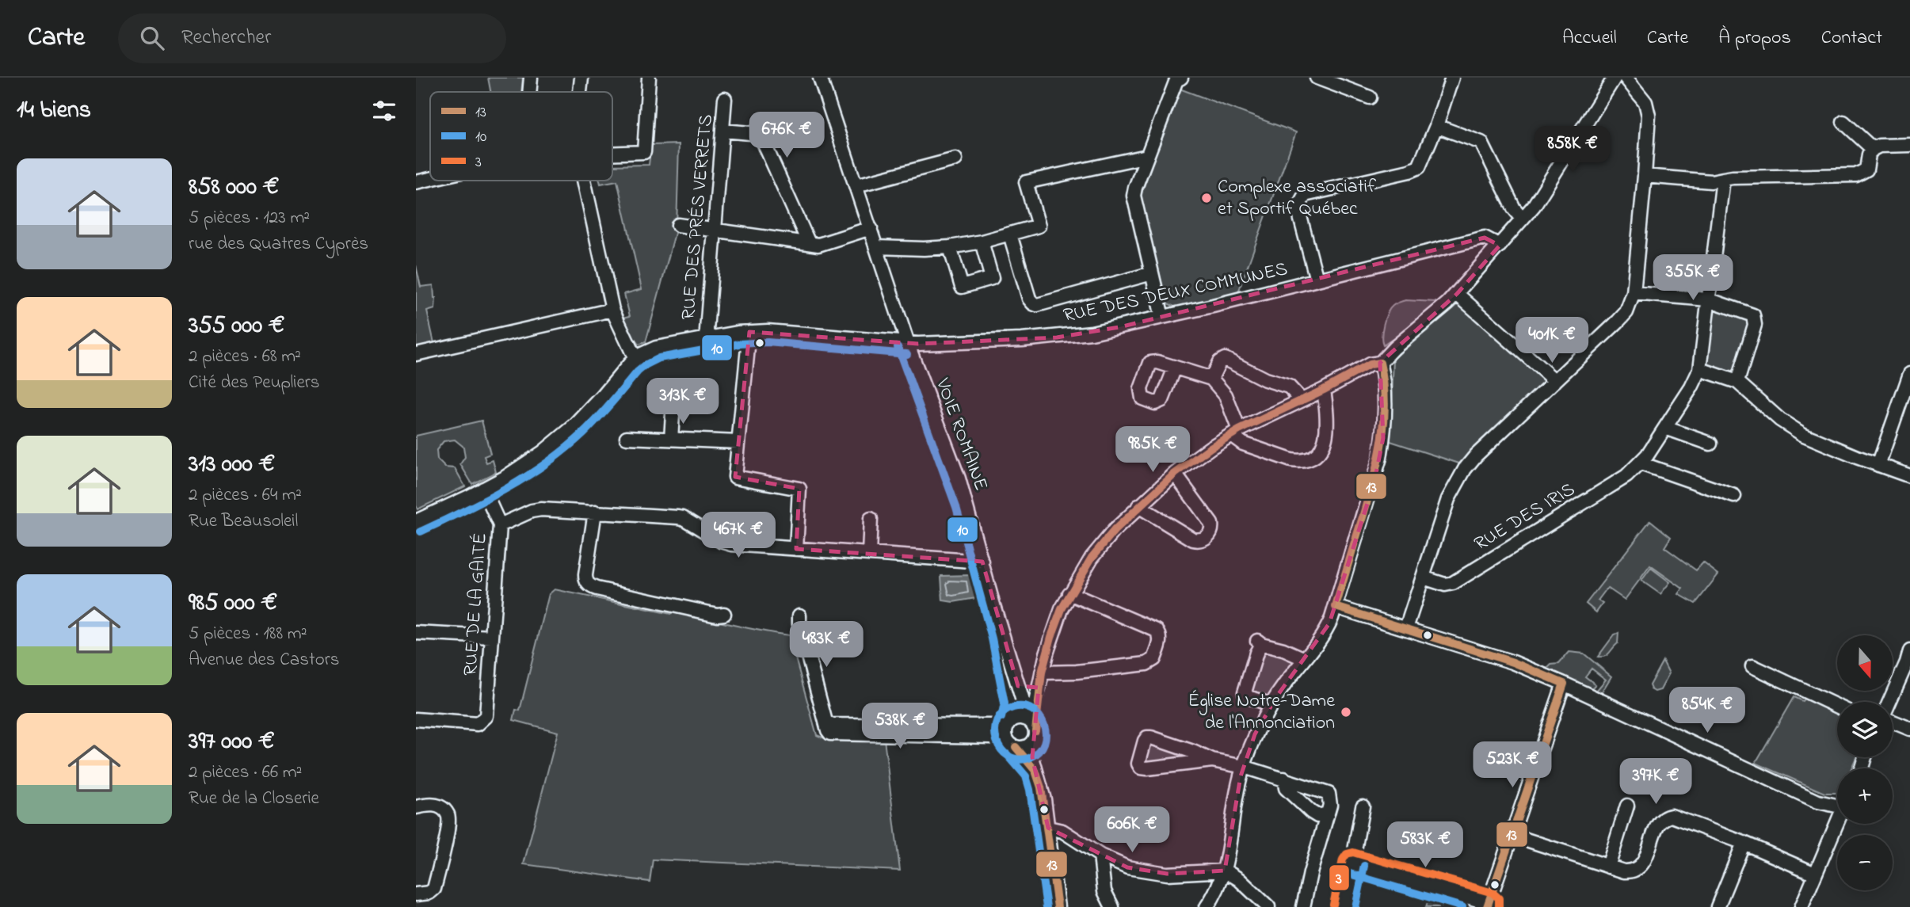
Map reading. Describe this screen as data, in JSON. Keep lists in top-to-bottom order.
{
  "streets": {
    "street": [
      "RUE DES PRÉS VERRETS",
      "RUE DES DEUX COMMUNES",
      "VOIE ROMAINE",
      "RUE DES IRIS",
      "RUE DE LA GAITÉ"
    ]
  },
  "crossings": [
    ["RUE DES PRÉS VERRETS", "RUE DES DEUX COMMUNES"],
    ["RUE DES DEUX COMMUNES", "VOIE ROMAINE"],
    ["RUE DES DEUX COMMUNES", "RUE DE LA GAITÉ"]
  ],
  "places": ["Complexe associatif et Sportif Québec", "Église Notre-Dame de l'Annonciation"],
  "lines": ["transit line 10", "transit line 13", "transit line 3"],
  "legend": ["13", "10", "3"],
  "north": "bottom",
  "page": {
    "header": "Carte",
    "search": "Rechercher",
    "nav": [
      "Accueil",
      "Carte",
      "À propos",
      "Contact"
    ],
    "heading": "14 biens",
    "price": [
      "676K €",
      "858K €",
      "355K €",
      "401K €",
      "313K €",
      "985K €",
      "467K €",
      "483K €",
      "854K €",
      "538K €",
      "523K €",
      "397K €",
      "606K €",
      "583K €"
    ],
    "list": [
      {
        "name": "858 000 €",
        "note": "5 pièces · 123 m² · rue des Quatres Cyprès"
      },
      {
        "name": "355 000 €",
        "note": "2 pièces · 68 m² · Cité des Peupliers"
      },
      {
        "name": "313 000 €",
        "note": "2 pièces · 64 m² · Rue Beausoleil"
      },
      {
        "name": "985 000 €",
        "note": "5 pièces · 188 m² · Avenue des Castors"
      },
      {
        "name": "397 000 €",
        "note": "2 pièces · 66 m² · Rue de la Closerie"
      }
    ],
    "map_buttons": ["+", "−"]
  }
}
